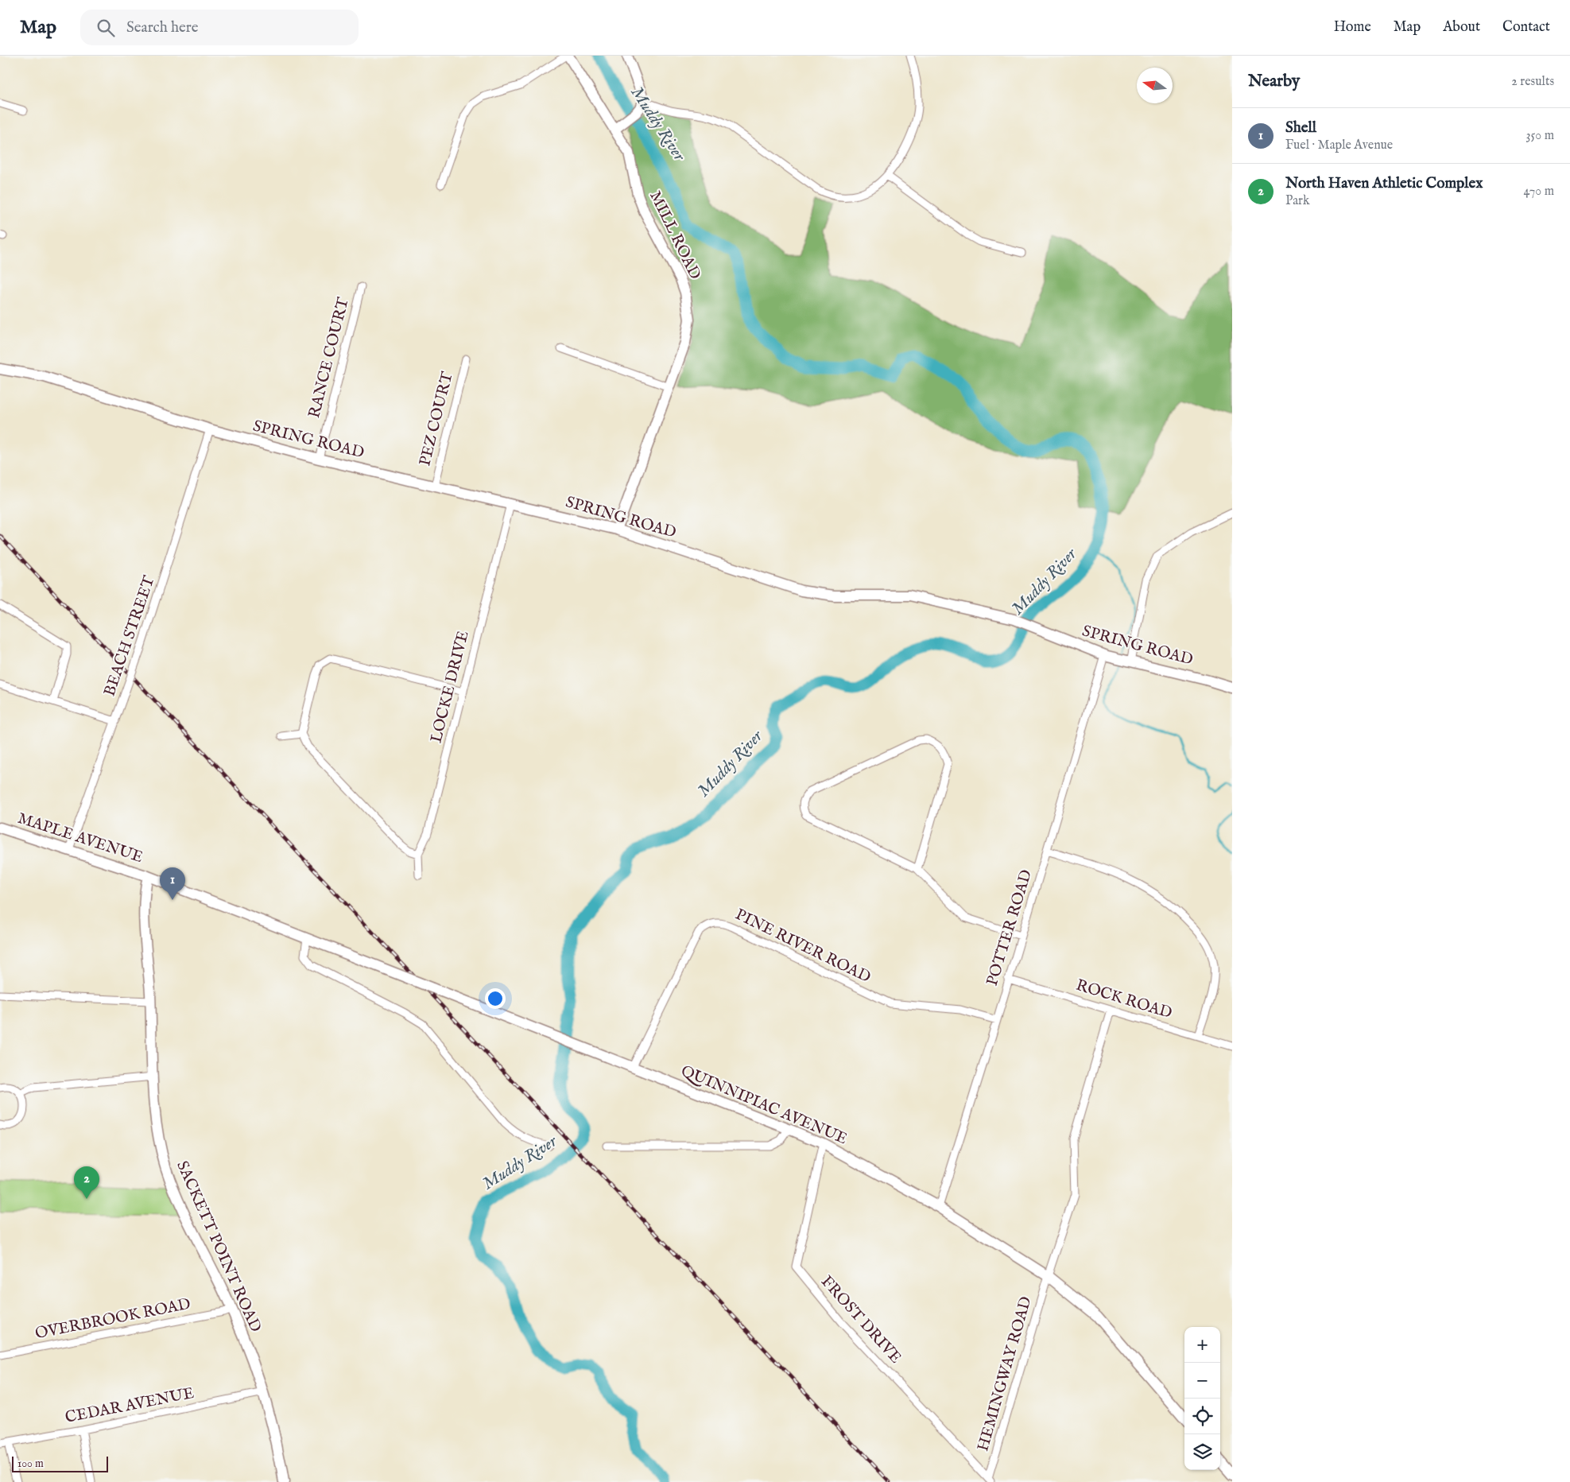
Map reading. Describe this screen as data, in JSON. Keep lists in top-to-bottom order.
{
  "streets": {
    "street": [
      "MILL ROAD",
      "RANCE COURT",
      "PEZ COURT",
      "SPRING ROAD",
      "BEACH STREET",
      "LOCKE DRIVE",
      "MAPLE AVENUE",
      "POTTER ROAD",
      "PINE RIVER ROAD",
      "ROCK ROAD",
      "QUINNIPIAC AVENUE",
      "SACKETT POINT ROAD",
      "OVERBROOK ROAD",
      "FROST DRIVE",
      "HEMINGWAY ROAD",
      "CEDAR AVENUE"
    ]
  },
  "crossings": [
    ["MILL ROAD", "SPRING ROAD"],
    ["RANCE COURT", "SPRING ROAD"],
    ["PEZ COURT", "SPRING ROAD"],
    ["SPRING ROAD", "BEACH STREET"],
    ["SPRING ROAD", "LOCKE DRIVE"],
    ["SPRING ROAD", "POTTER ROAD"],
    ["BEACH STREET", "MAPLE AVENUE"],
    ["MAPLE AVENUE", "QUINNIPIAC AVENUE"],
    ["MAPLE AVENUE", "SACKETT POINT ROAD"],
    ["POTTER ROAD", "PINE RIVER ROAD"],
    ["POTTER ROAD", "ROCK ROAD"],
    ["POTTER ROAD", "QUINNIPIAC AVENUE"],
    ["PINE RIVER ROAD", "QUINNIPIAC AVENUE"],
    ["ROCK ROAD", "HEMINGWAY ROAD"],
    ["QUINNIPIAC AVENUE", "FROST DRIVE"],
    ["QUINNIPIAC AVENUE", "HEMINGWAY ROAD"],
    ["SACKETT POINT ROAD", "OVERBROOK ROAD"],
    ["SACKETT POINT ROAD", "CEDAR AVENUE"],
    ["FROST DRIVE", "HEMINGWAY ROAD"]
  ],
  "water": ["Muddy River"],
  "scale_bar": "100 m",
  "north": "left",
  "page": {
    "header": "Map",
    "search": "Search here",
    "nav": [
      "Home",
      "Map",
      "About",
      "Contact"
    ],
    "heading": ["Nearby", "2 results"],
    "list": [
      {
        "mark": "1",
        "name": "Shell",
        "note": "Fuel · Maple Avenue",
        "value": "350 m"
      },
      {
        "mark": "2",
        "name": "North Haven Athletic Complex",
        "note": "Park",
        "value": "470 m"
      }
    ],
    "pins": ["1", "2"],
    "map_buttons": ["+", "−"],
    "scale": "100 m"
  }
}
